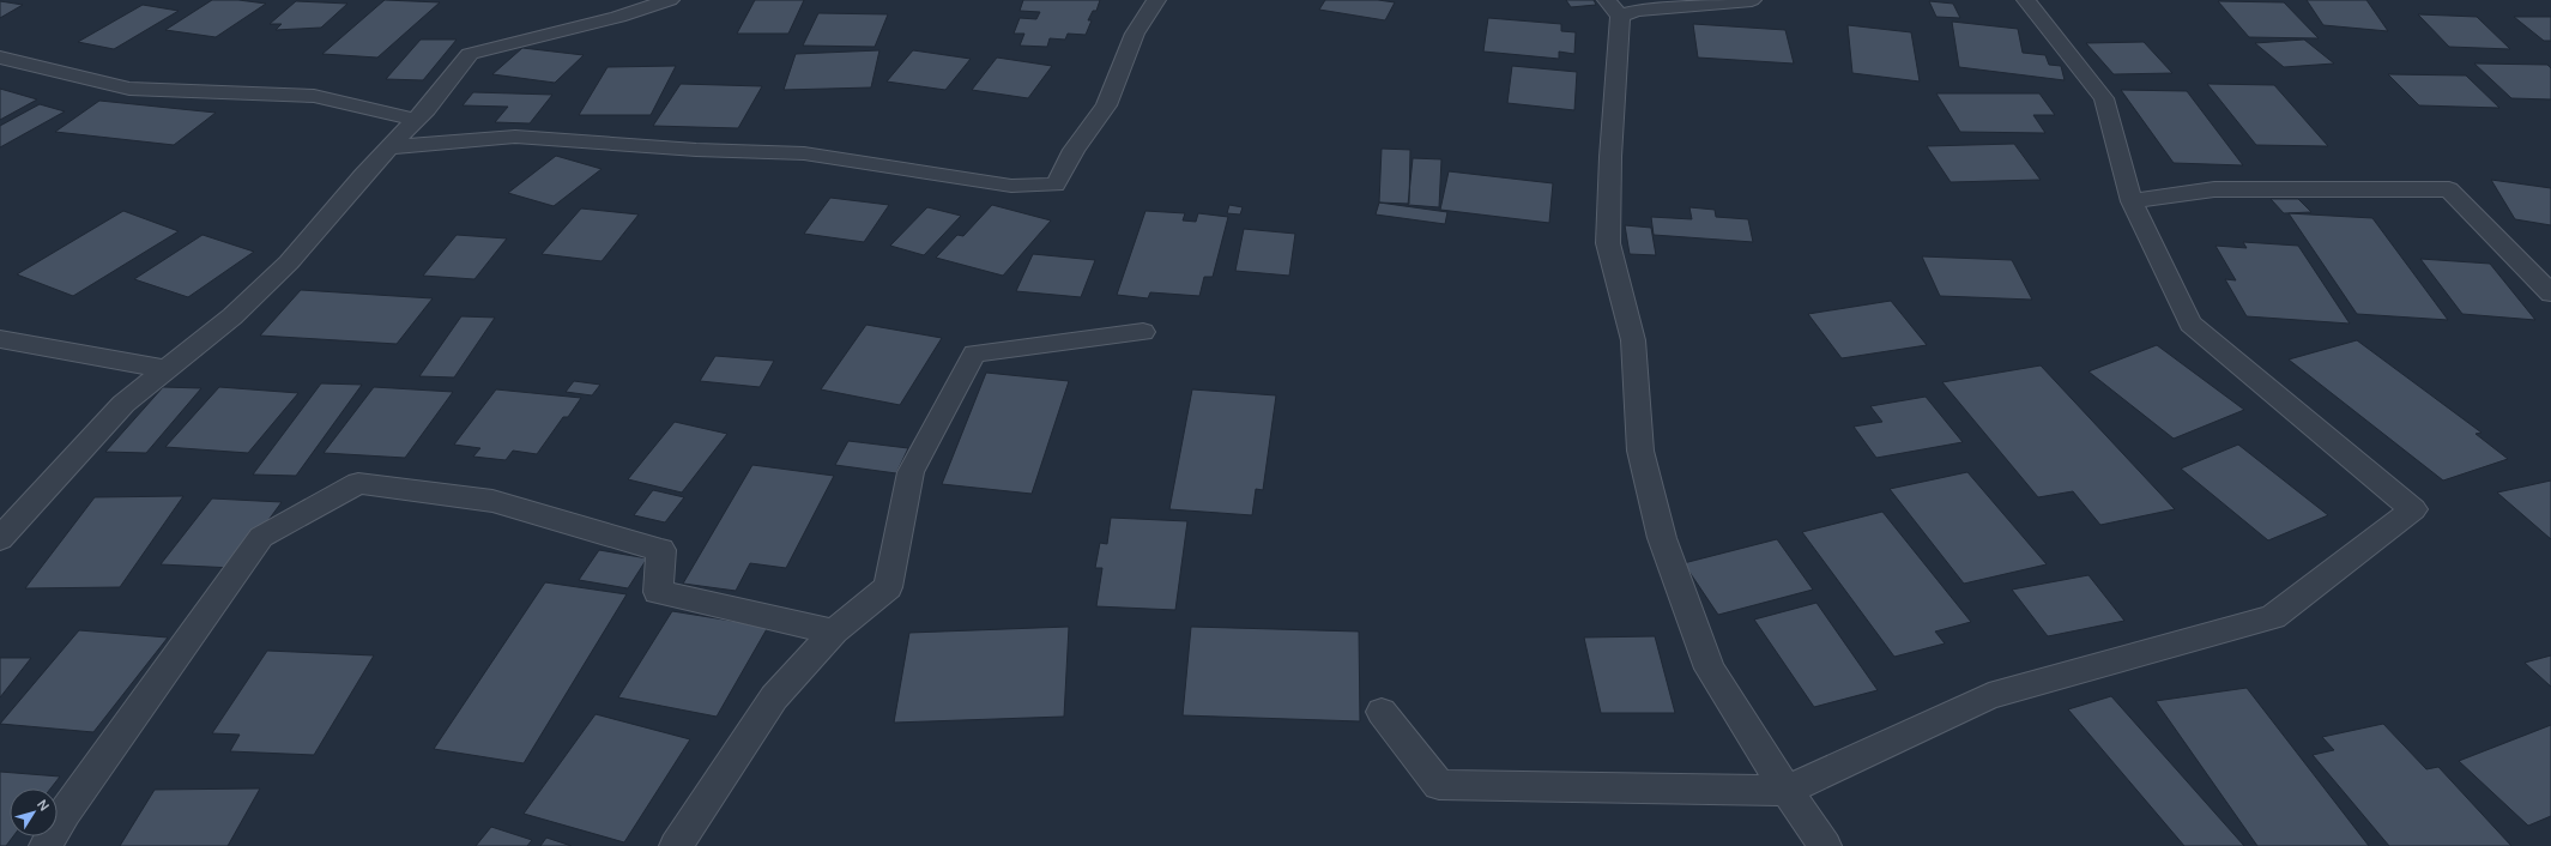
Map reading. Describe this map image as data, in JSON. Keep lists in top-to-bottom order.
{
  "north": "top right"
}
